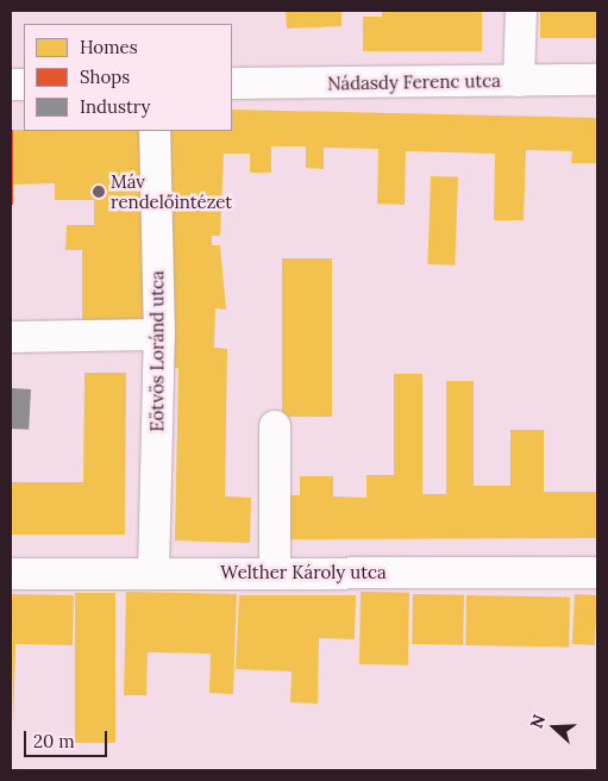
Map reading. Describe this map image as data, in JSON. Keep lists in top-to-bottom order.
{
  "streets": {
    "street": ["Nádasdy Ferenc utca", "Eötvös Loránd utca", "Welther Károly utca"]
  },
  "crossings": [
    ["Eötvös Loránd utca", "Welther Károly utca"]
  ],
  "places": ["Máv rendelőintézet"],
  "legend": ["Homes", "Shops", "Industry"],
  "scale_bar": "20 m",
  "north": "left"
}
